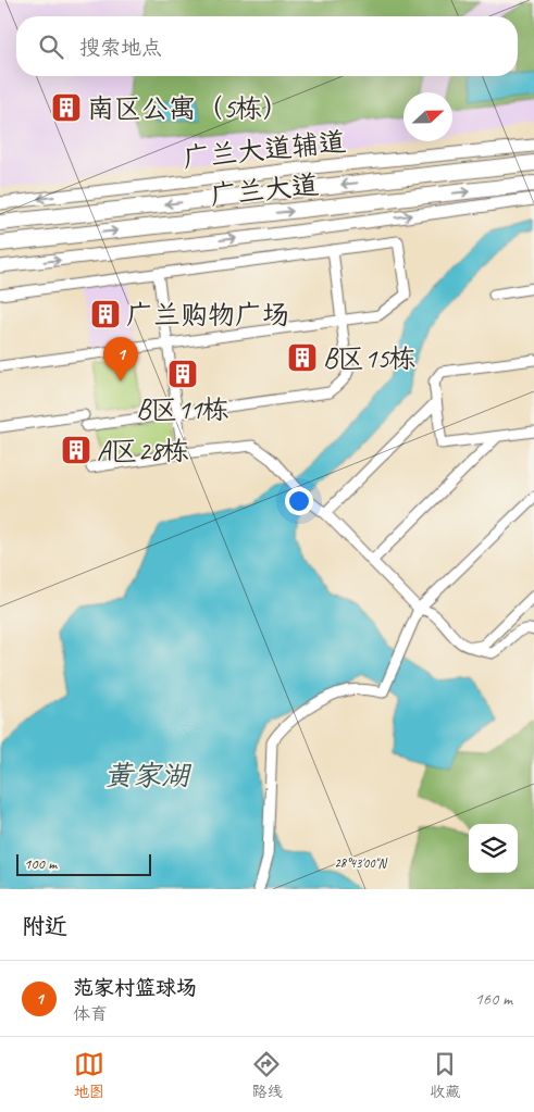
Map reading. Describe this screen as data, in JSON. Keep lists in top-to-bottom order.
{
  "streets": {
    "main road": ["广兰大道辅道", "广兰大道"]
  },
  "water": ["黄家湖"],
  "places": {
    "building": [
      "南区公寓（5栋）",
      "广兰购物广场",
      "B区15栋",
      "B区11栋",
      "A区28栋"
    ]
  },
  "scale_bar": "100 m",
  "north": "right",
  "page": {
    "search": "搜索地点",
    "pins": "1",
    "scale": "100 m",
    "heading": "附近",
    "list": [
      {
        "mark": "1",
        "name": "范家村篮球场",
        "note": "体育",
        "value": "160 m"
      }
    ],
    "nav": ["地图", "路线", "收藏"]
  },
  "coordinates": ["28°43'00\"N"]
}
